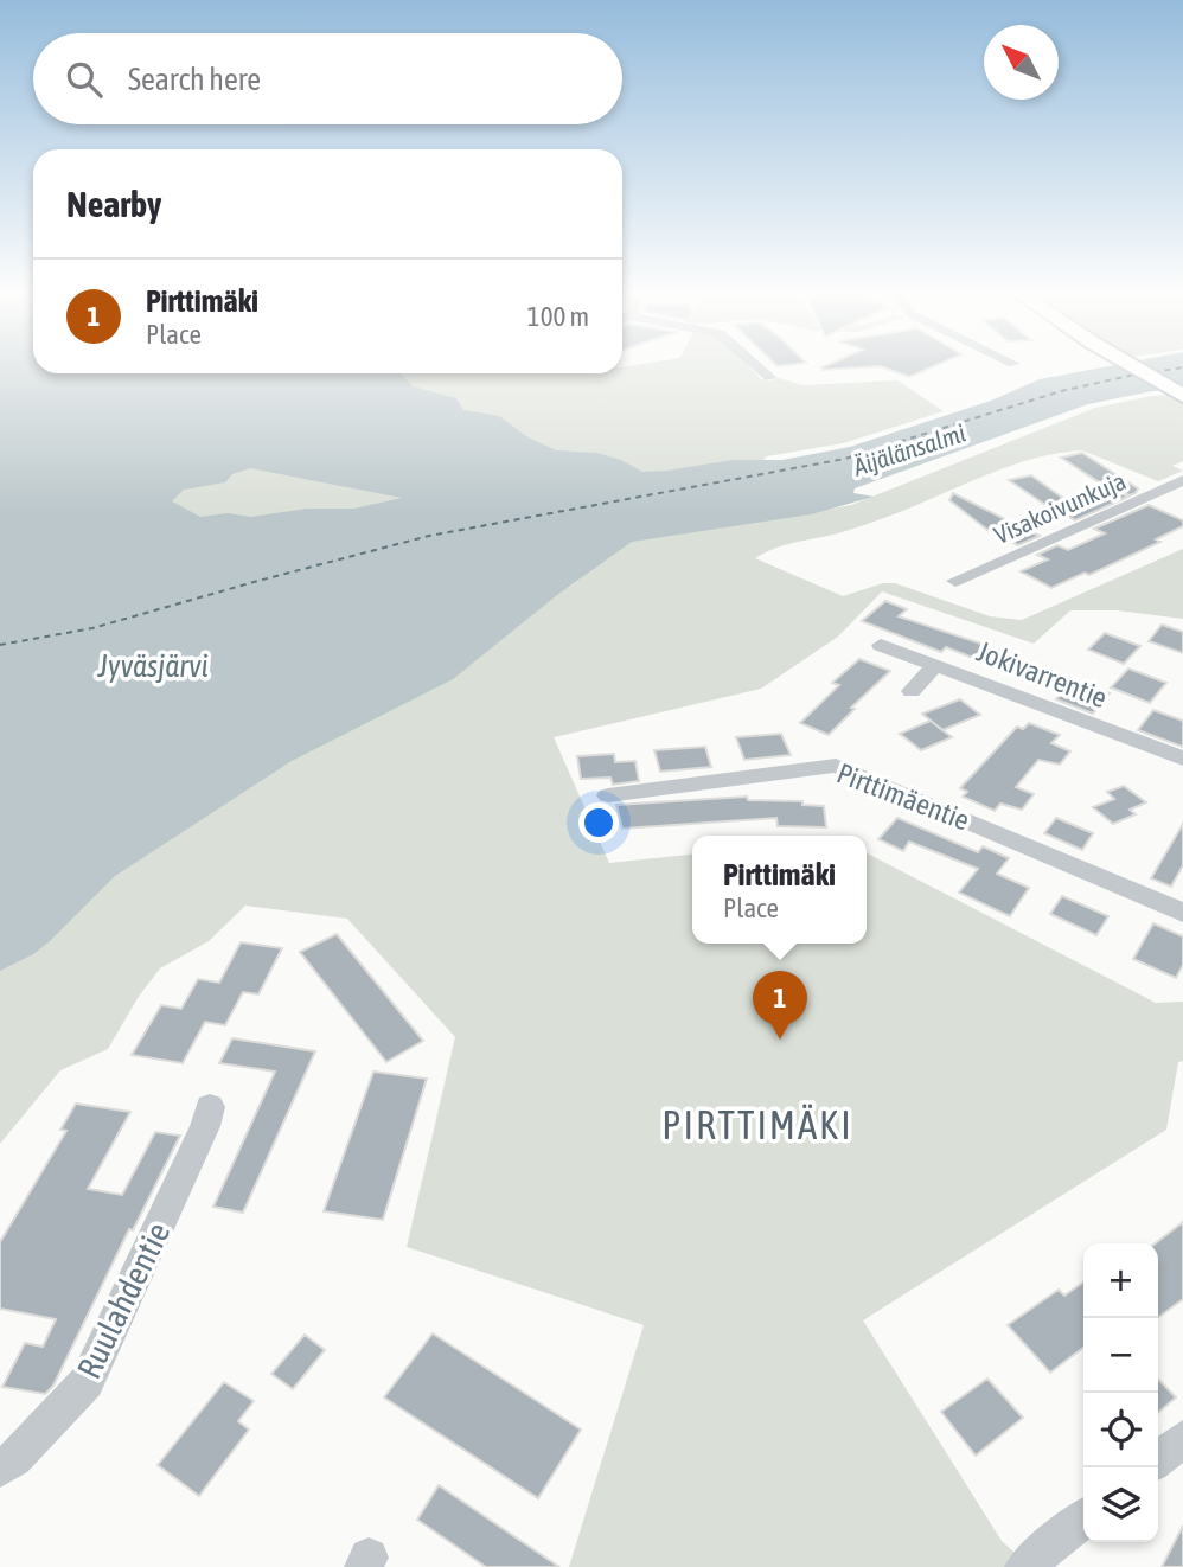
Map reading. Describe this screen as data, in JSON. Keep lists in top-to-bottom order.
{
  "streets": {
    "street": [
      "Visakoivunkuja",
      "Jokivarrentie",
      "Pirttimäentie",
      "Ruulahdentie"
    ]
  },
  "districts": ["PIRTTIMÄKI"],
  "water": ["Äijälänsalmi", "Jyväsjärvi"],
  "north": "top left",
  "page": {
    "search": "Search here",
    "heading": "Nearby",
    "list": [
      {
        "mark": "1",
        "name": "Pirttimäki",
        "note": "Place",
        "value": "100 m"
      }
    ],
    "popup": ["Pirttimäki", "Place"],
    "pins": "1",
    "map_buttons": ["+", "−"]
  }
}
